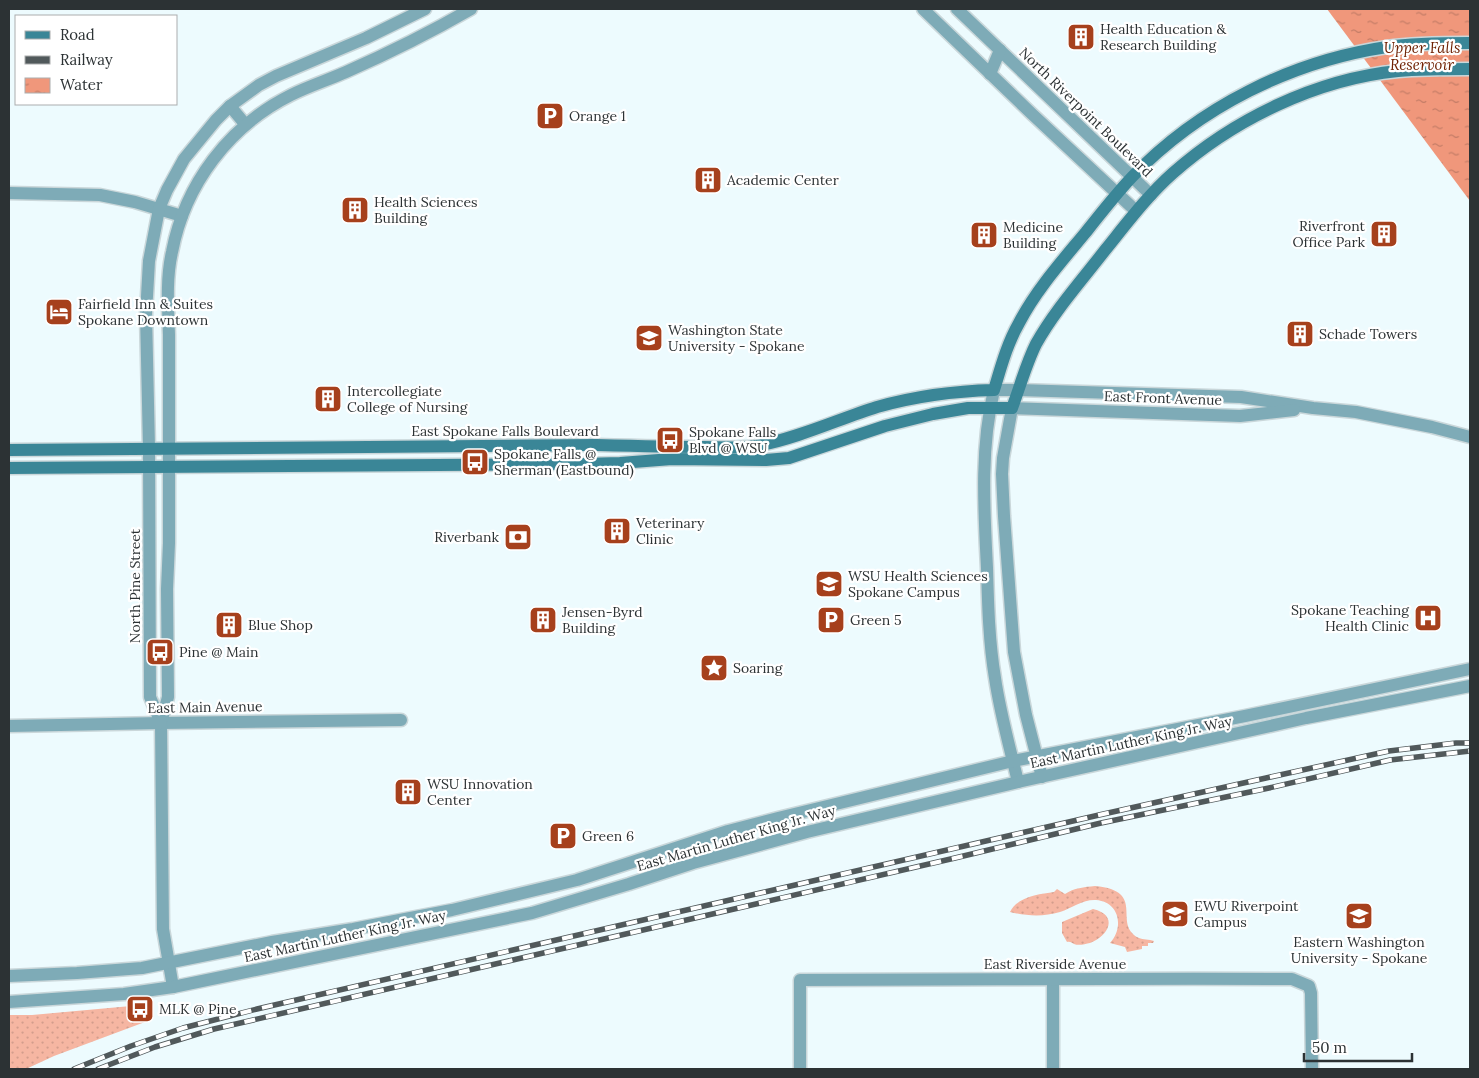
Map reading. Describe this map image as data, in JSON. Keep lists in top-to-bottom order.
{
  "streets": {
    "main road": ["East Spokane Falls Boulevard"],
    "street": [
      "North Riverpoint Boulevard",
      "East Front Avenue",
      "North Pine Street",
      "East Main Avenue",
      "East Martin Luther King Jr. Way",
      "East Riverside Avenue"
    ]
  },
  "crossings": [
    ["East Front Avenue", "East Spokane Falls Boulevard"],
    ["East Spokane Falls Boulevard", "North Pine Street"],
    ["North Pine Street", "East Main Avenue"],
    ["North Pine Street", "East Martin Luther King Jr. Way"]
  ],
  "water": ["Upper Falls Reservoir"],
  "places": {
    "building": [
      "Health Education & Research Building",
      "Academic Center",
      "Health Sciences Building",
      "Riverfront Office Park",
      "Medicine Building",
      "Schade Towers",
      "Intercollegiate College of Nursing",
      "Veterinary Clinic",
      "Jensen-Byrd Building",
      "Blue Shop",
      "WSU Innovation Center"
    ],
    "parking": ["Orange 1", "Green 5", "Green 6"],
    "hotel": ["Fairfield Inn & Suites Spokane Downtown"],
    "school or university": [
      "Washington State University - Spokane",
      "WSU Health Sciences Spokane Campus",
      "EWU Riverpoint Campus",
      "Eastern Washington University - Spokane"
    ],
    "bus stop": [
      "Spokane Falls Blvd @ WSU",
      "Spokane Falls @ Sherman (Eastbound)",
      "Pine @ Main",
      "MLK @ Pine"
    ],
    "bank": ["Riverbank"],
    "hospital": ["Spokane Teaching Health Clinic"],
    "place": ["Soaring"]
  },
  "legend": ["Road", "Railway", "Water"],
  "scale_bar": "50 m"
}
